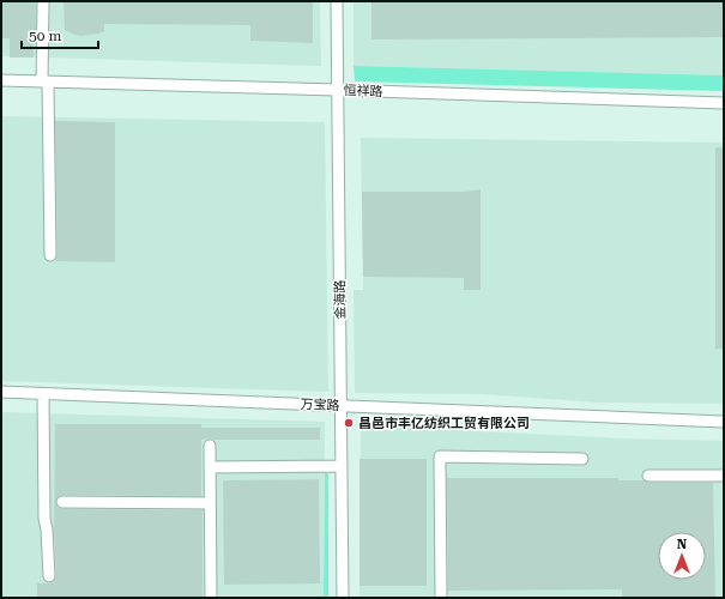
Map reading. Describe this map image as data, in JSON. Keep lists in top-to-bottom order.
{
  "streets": {
    "street": ["恒祥路", "金海路", "万宝路"]
  },
  "crossings": [
    ["恒祥路", "金海路"],
    ["金海路", "万宝路"]
  ],
  "places": ["昌邑市丰亿纺织工贸有限公司"],
  "scale_bar": "50 m",
  "north": "top"
}
